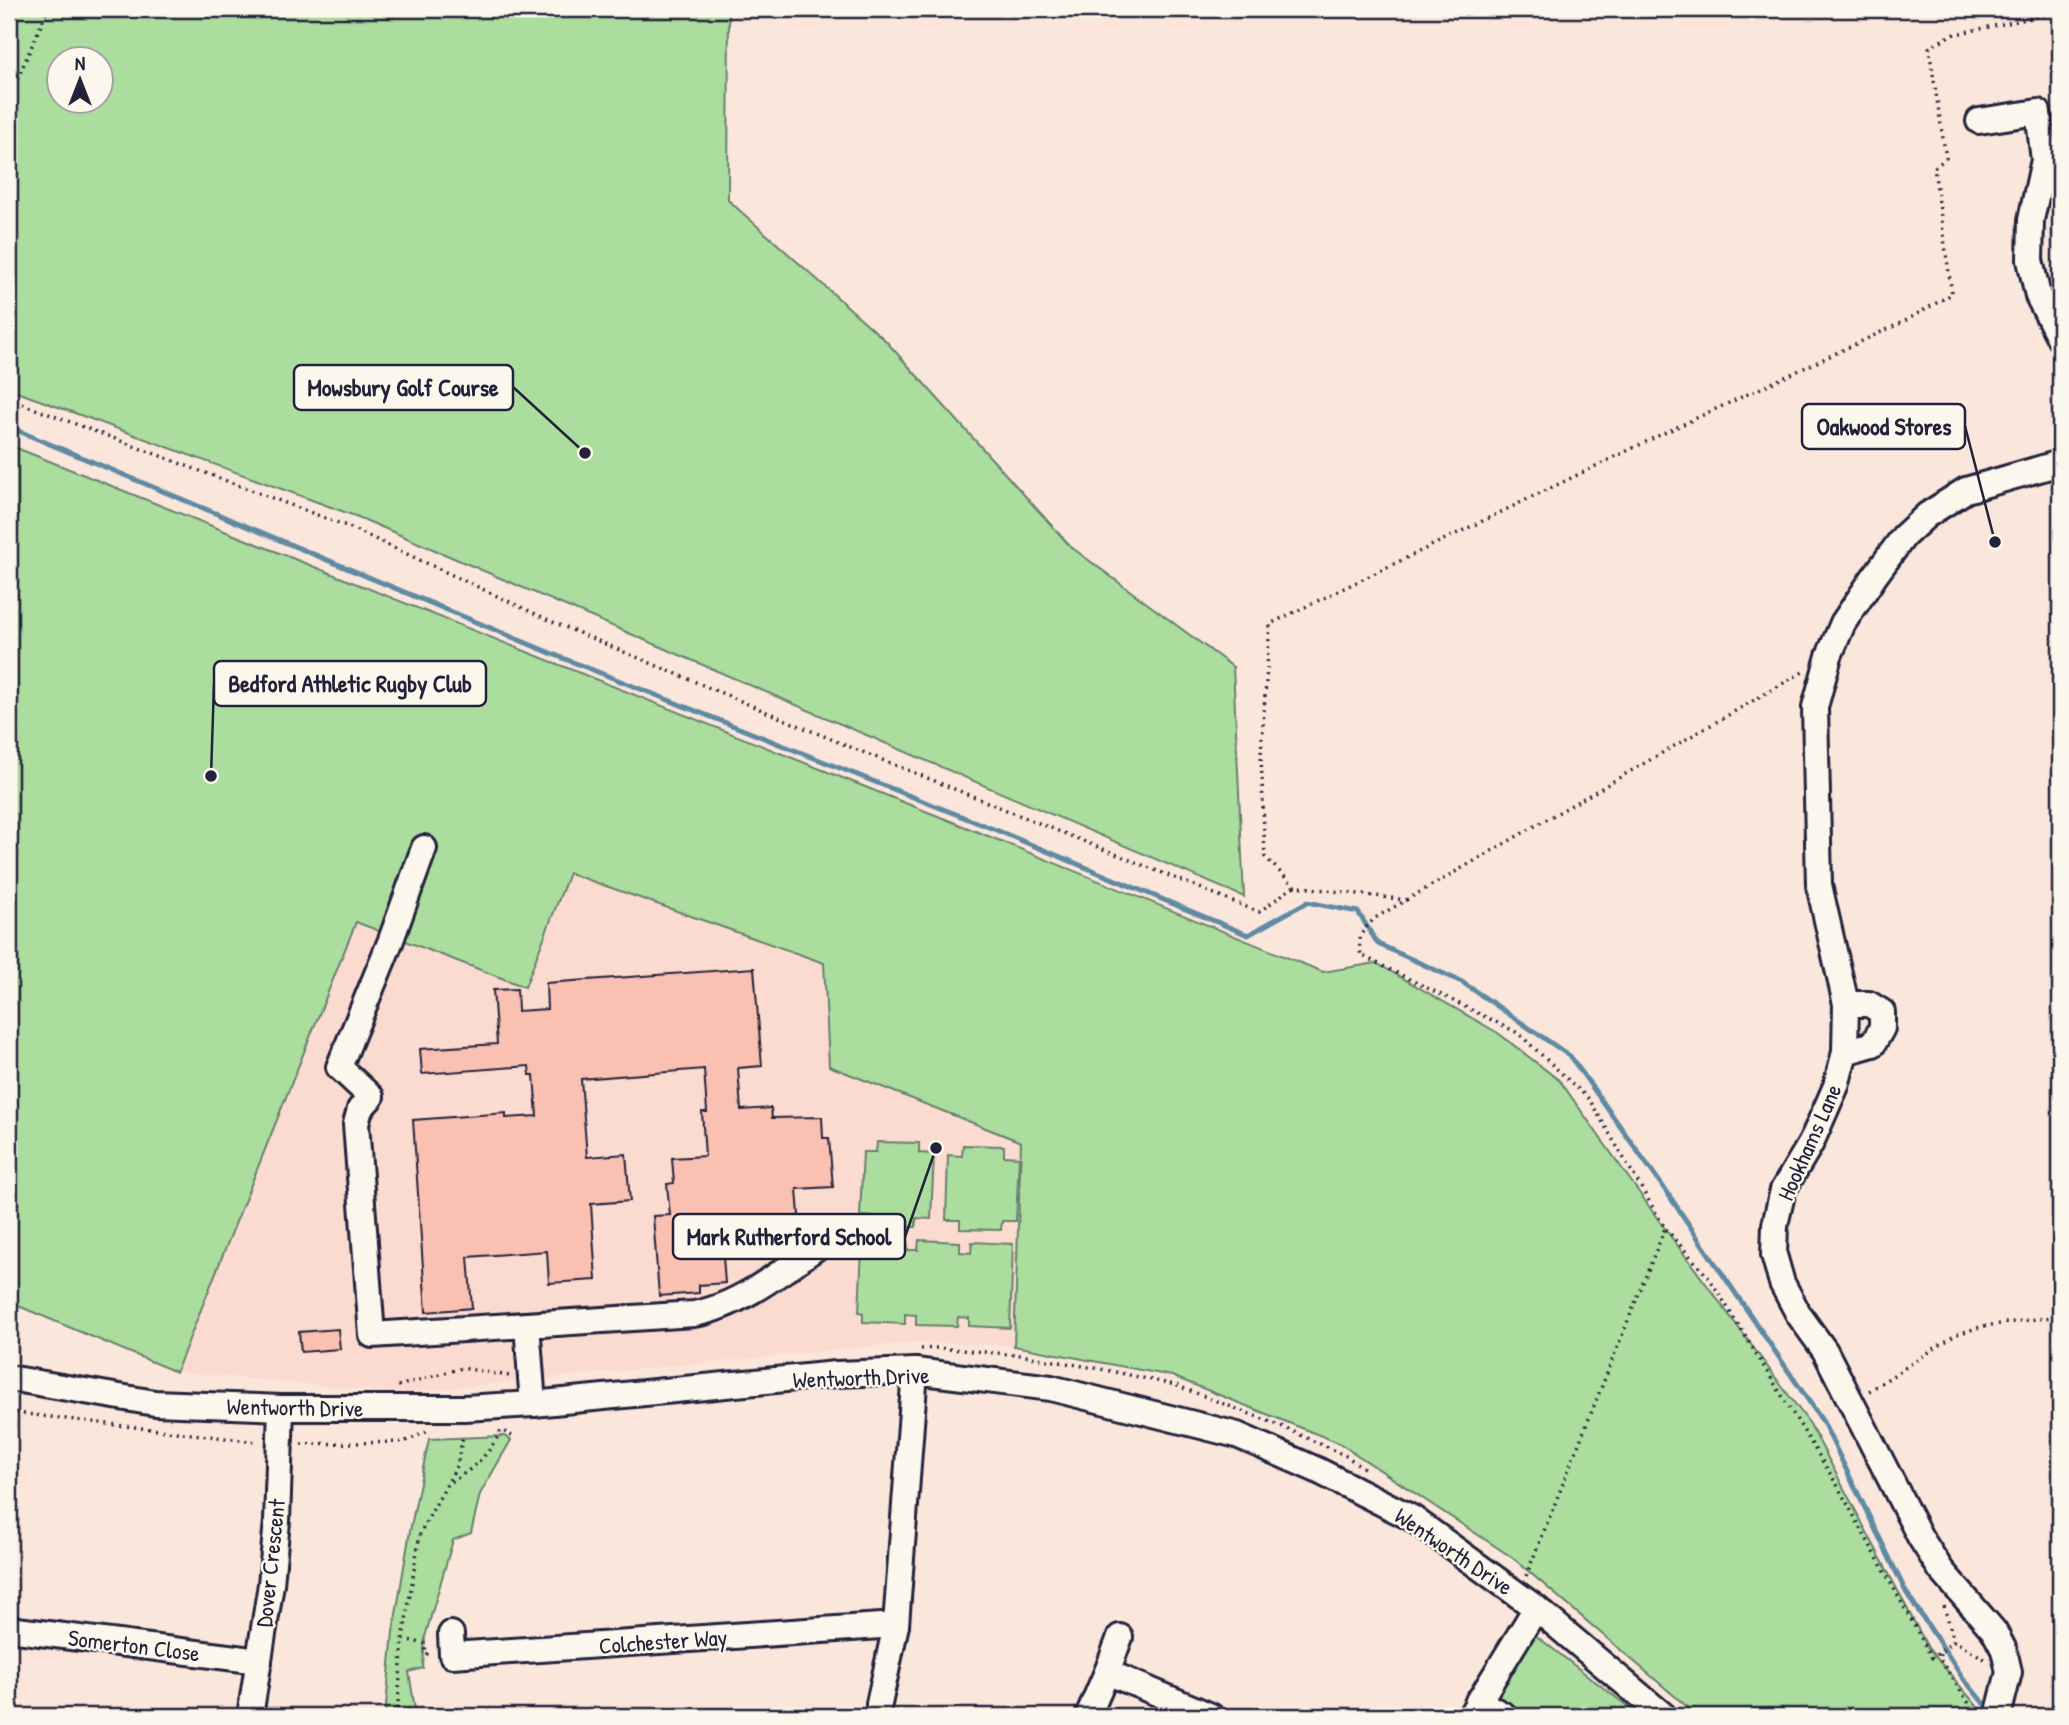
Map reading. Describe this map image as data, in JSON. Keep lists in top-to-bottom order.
{
  "streets": {
    "street": [
      "Hookhams Lane",
      "Wentworth Drive",
      "Dover Crescent",
      "Colchester Way",
      "Somerton Close"
    ]
  },
  "crossings": [
    ["Wentworth Drive", "Dover Crescent"],
    ["Dover Crescent", "Somerton Close"]
  ],
  "places": [
    "Mowsbury Golf Course",
    "Oakwood Stores",
    "Bedford Athletic Rugby Club",
    "Mark Rutherford School"
  ],
  "north": "top"
}
